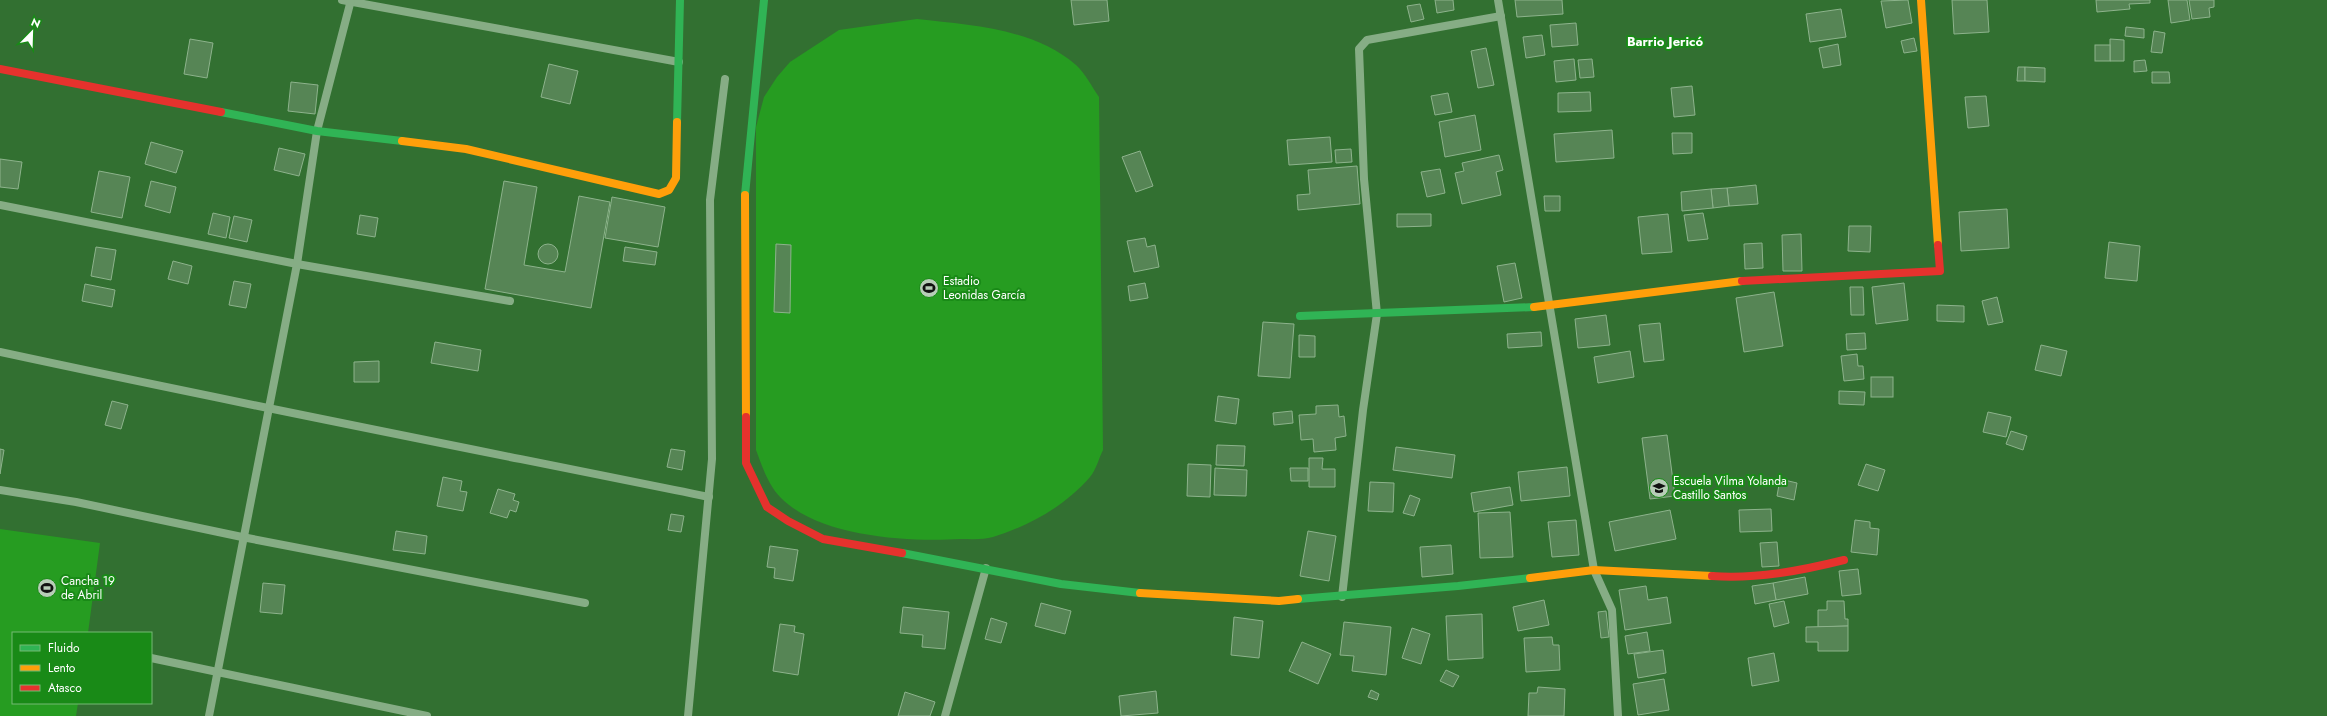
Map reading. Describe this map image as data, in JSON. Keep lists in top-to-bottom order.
{
  "districts": ["Barrio Jericó"],
  "places": {
    "sports": ["Estadio Leonidas García", "Cancha 19 de Abril"],
    "school or university": ["Escuela Vilma Yolanda Castillo Santos"]
  },
  "legend": ["Fluido", "Lento", "Atasco"],
  "north": "top right"
}
